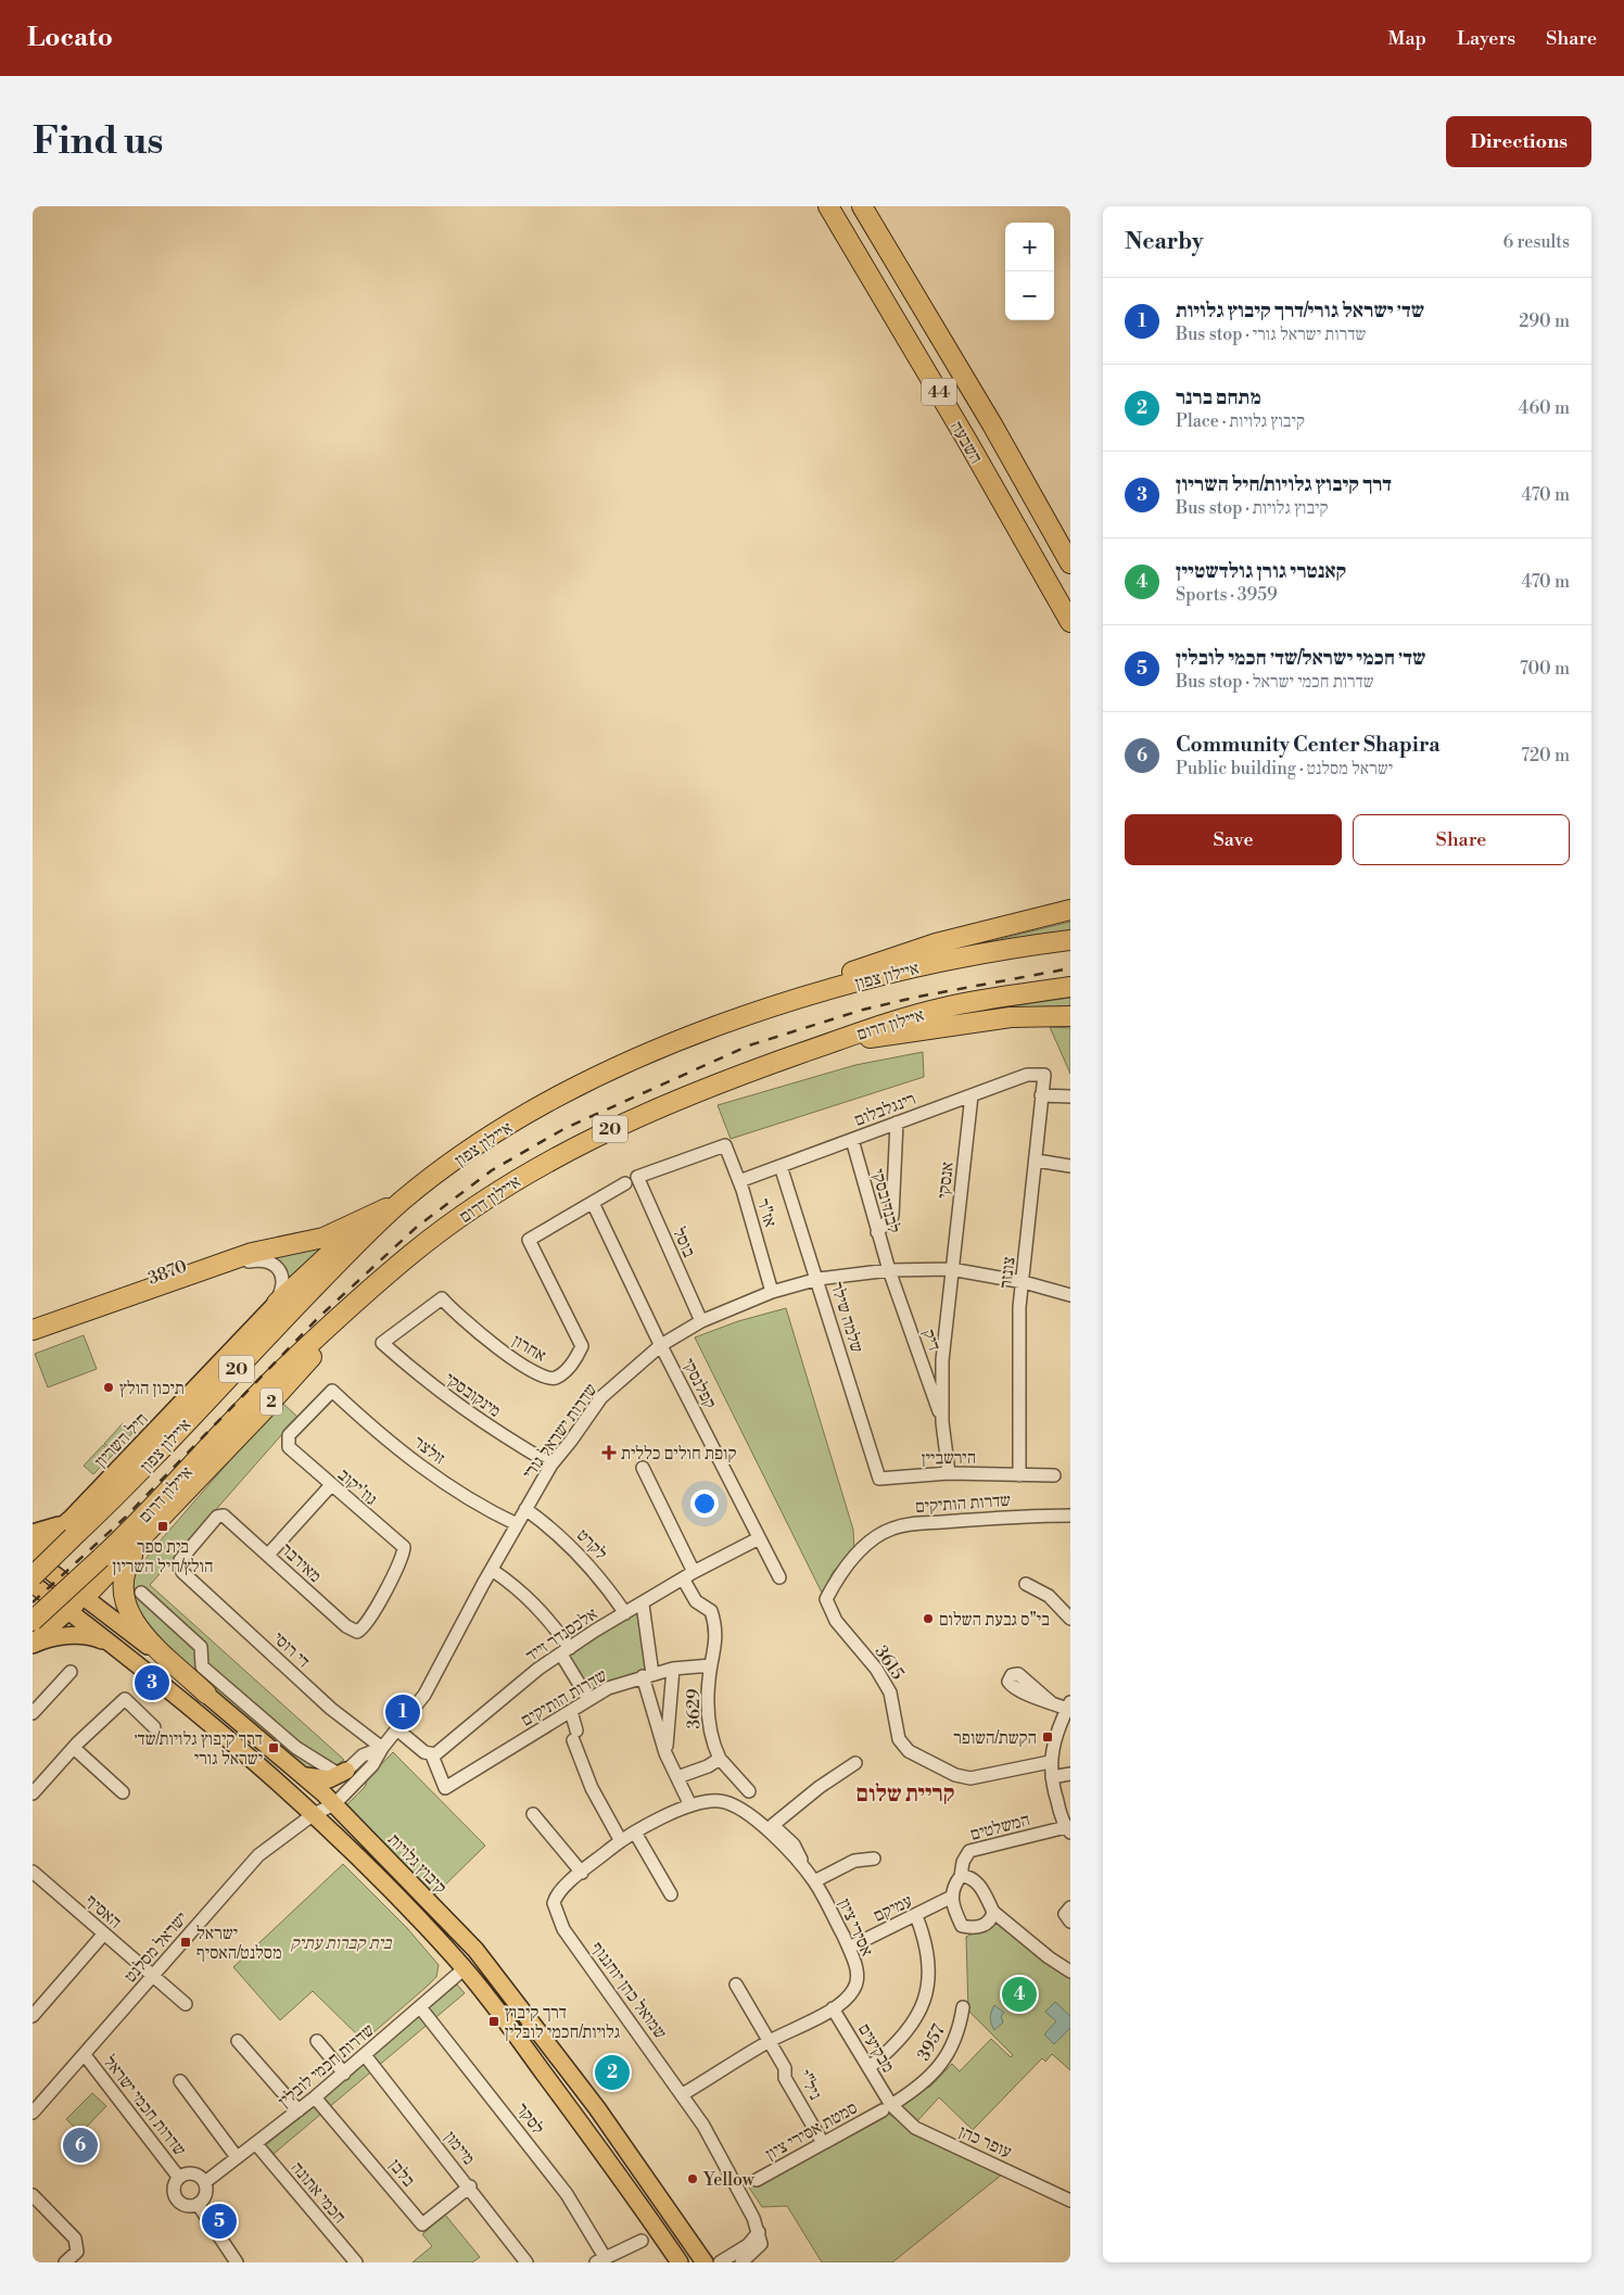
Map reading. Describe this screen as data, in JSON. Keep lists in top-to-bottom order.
{
  "streets": {
    "highway": [
      "44",
      "השבעה",
      "איילון צפון",
      "איילון דרום",
      "20",
      "2"
    ],
    "main road": ["חיל השריון", "קיבוץ גלויות"],
    "street": [
      "רינגלבלום",
      "אנסקי",
      "לבנדובסקי",
      "אז\"ר",
      "בוסל",
      "3870",
      "צונזר",
      "שלמה שילר",
      "דיק",
      "אחרון",
      "קפלנסקי",
      "מינקובסקי",
      "שדרות ישראל גורי",
      "זולצר",
      "הירשביין",
      "גוז'יקוב",
      "שדרות הותיקים",
      "לקרט",
      "מאירבר",
      "אלכסנדר זייד",
      "די רוסי",
      "3615",
      "3629",
      "המשלטים",
      "עמיקם",
      "האסיף",
      "אסירי ציון",
      "ישראל מסלנט",
      "שמואל כהן יוחננוף",
      "3957",
      "מבקיעים",
      "שדרות חכמי לובלין",
      "ניל\"י",
      "שדרות חכמי ישראל",
      "לסקר",
      "סמטת אסירי ציון",
      "עופר כהן",
      "מיימון",
      "בלבן",
      "חכמי אתונה"
    ]
  },
  "crossings": [
    ["איילון דרום", "2"],
    ["רינגלבלום", "אנסקי"],
    ["רינגלבלום", "לבנדובסקי"],
    ["רינגלבלום", "אז\"ר"],
    ["רינגלבלום", "צונזר"],
    ["רינגלבלום", "שלמה שילר"],
    ["אנסקי", "דיק"],
    ["אנסקי", "שדרות ישראל גורי"],
    ["לבנדובסקי", "דיק"],
    ["לבנדובסקי", "שדרות ישראל גורי"],
    ["אז\"ר", "בוסל"],
    ["אז\"ר", "שדרות ישראל גורי"],
    ["בוסל", "שדרות ישראל גורי"],
    ["3870", "חיל השריון"],
    ["צונזר", "שדרות ישראל גורי"],
    ["צונזר", "הירשביין"],
    ["שלמה שילר", "שדרות ישראל גורי"],
    ["שלמה שילר", "הירשביין"],
    ["דיק", "שדרות ישראל גורי"],
    ["דיק", "הירשביין"],
    ["אחרון", "קפלנסקי"],
    ["אחרון", "מינקובסקי"],
    ["קפלנסקי", "שדרות ישראל גורי"],
    ["קפלנסקי", "אלכסנדר זייד"],
    ["מינקובסקי", "שדרות ישראל גורי"],
    ["2", "קיבוץ גלויות"],
    ["שדרות ישראל גורי", "זולצר"],
    ["שדרות ישראל גורי", "לקרט"],
    ["שדרות ישראל גורי", "די רוסי"],
    ["שדרות ישראל גורי", "קיבוץ גלויות"],
    ["שדרות ישראל גורי", "ישראל מסלנט"],
    ["זולצר", "גוז'יקוב"],
    ["גוז'יקוב", "מאירבר"],
    ["שדרות הותיקים", "אלכסנדר זייד"],
    ["שדרות הותיקים", "3615"],
    ["שדרות הותיקים", "3629"],
    ["לקרט", "אלכסנדר זייד"],
    ["מאירבר", "די רוסי"],
    ["אלכסנדר זייד", "3629"],
    ["המשלטים", "עמיקם"],
    ["עמיקם", "אסירי ציון"],
    ["האסיף", "ישראל מסלנט"],
    ["אסירי ציון", "שמואל כהן יוחננוף"],
    ["אסירי ציון", "מבקיעים"],
    ["אסירי ציון", "ניל\"י"],
    ["ישראל מסלנט", "שדרות חכמי ישראל"],
    ["3957", "מבקיעים"],
    ["3957", "סמטת אסירי ציון"],
    ["3957", "עופר כהן"],
    ["מבקיעים", "סמטת אסירי ציון"],
    ["מבקיעים", "עופר כהן"],
    ["שדרות חכמי לובלין", "שדרות חכמי ישראל"],
    ["שדרות חכמי לובלין", "לסקר"],
    ["שדרות חכמי לובלין", "מיימון"],
    ["שדרות חכמי לובלין", "בלבן"],
    ["שדרות חכמי לובלין", "חכמי אתונה"],
    ["ניל\"י", "סמטת אסירי ציון"],
    ["סמטת אסירי ציון", "עופר כהן"],
    ["מיימון", "בלבן"]
  ],
  "districts": ["קריית שלום"],
  "parks": ["בית קברות עתיק"],
  "places": {
    "other": ["תיכון הולץ", "בי\"ס גבעת השלום", "Yellow"],
    "health": ["קופת חולים כללית"],
    "transit": [
      "בית ספר הולץ/חיל השריון",
      "הקשת/השופר",
      "דרך קיבוץ גלויות/שד׳ ישראל גורי",
      "ישראל מסלנט/האסיף",
      "דרך קיבוץ גלויות/חכמי לובלין"
    ]
  },
  "page": {
    "header": "Locato",
    "nav": ["Map", "Layers", "Share"],
    "buttons": [
      "Directions",
      ["Save", "Share"]
    ],
    "title": "Find us",
    "heading": ["Nearby", "6 results"],
    "map_buttons": ["+", "−"],
    "list": [
      {
        "mark": "1",
        "name": "שד׳ ישראל גורי/דרך קיבוץ גלויות",
        "note": "Bus stop · שדרות ישראל גורי",
        "value": "290 m"
      },
      {
        "mark": "2",
        "name": "מתחם ברנר",
        "note": "Place · קיבוץ גלויות",
        "value": "460 m"
      },
      {
        "mark": "3",
        "name": "דרך קיבוץ גלויות/חיל השריון",
        "note": "Bus stop · קיבוץ גלויות",
        "value": "470 m"
      },
      {
        "mark": "4",
        "name": "קאנטרי גורן גולדשטיין",
        "note": "Sports · 3959",
        "value": "470 m"
      },
      {
        "mark": "5",
        "name": "שד׳ חכמי ישראל/שד׳ חכמי לובלין",
        "note": "Bus stop · שדרות חכמי ישראל",
        "value": "700 m"
      },
      {
        "mark": "6",
        "name": "Community Center Shapira",
        "note": "Public building · ישראל מסלנט",
        "value": "720 m"
      }
    ],
    "pins": [
      "3",
      "1",
      "4",
      "2",
      "6",
      "5"
    ]
  }
}
